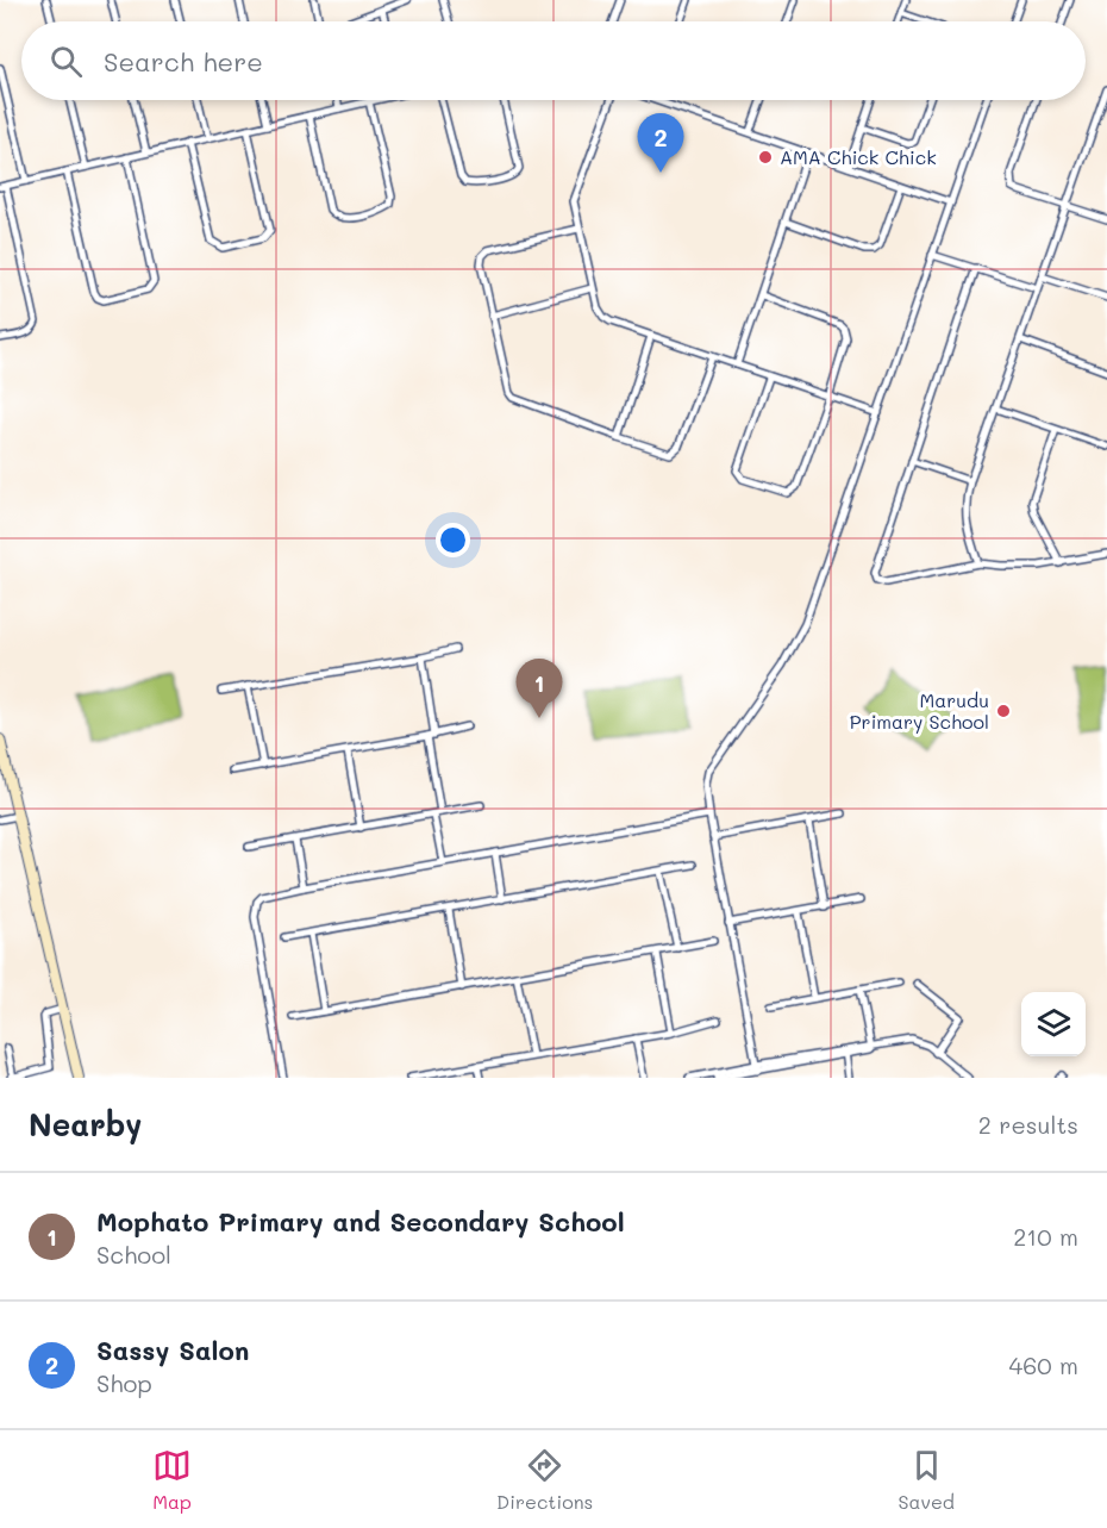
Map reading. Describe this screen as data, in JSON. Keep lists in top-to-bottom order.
{
  "places": ["AMA Chick Chick", "Marudu Primary School"],
  "page": {
    "search": "Search here",
    "pins": ["2", "1"],
    "heading": ["Nearby", "2 results"],
    "list": [
      {
        "mark": "1",
        "name": "Mophato Primary and Secondary School",
        "note": "School",
        "value": "210 m"
      },
      {
        "mark": "2",
        "name": "Sassy Salon",
        "note": "Shop",
        "value": "460 m"
      }
    ],
    "nav": ["Map", "Directions", "Saved"]
  }
}
